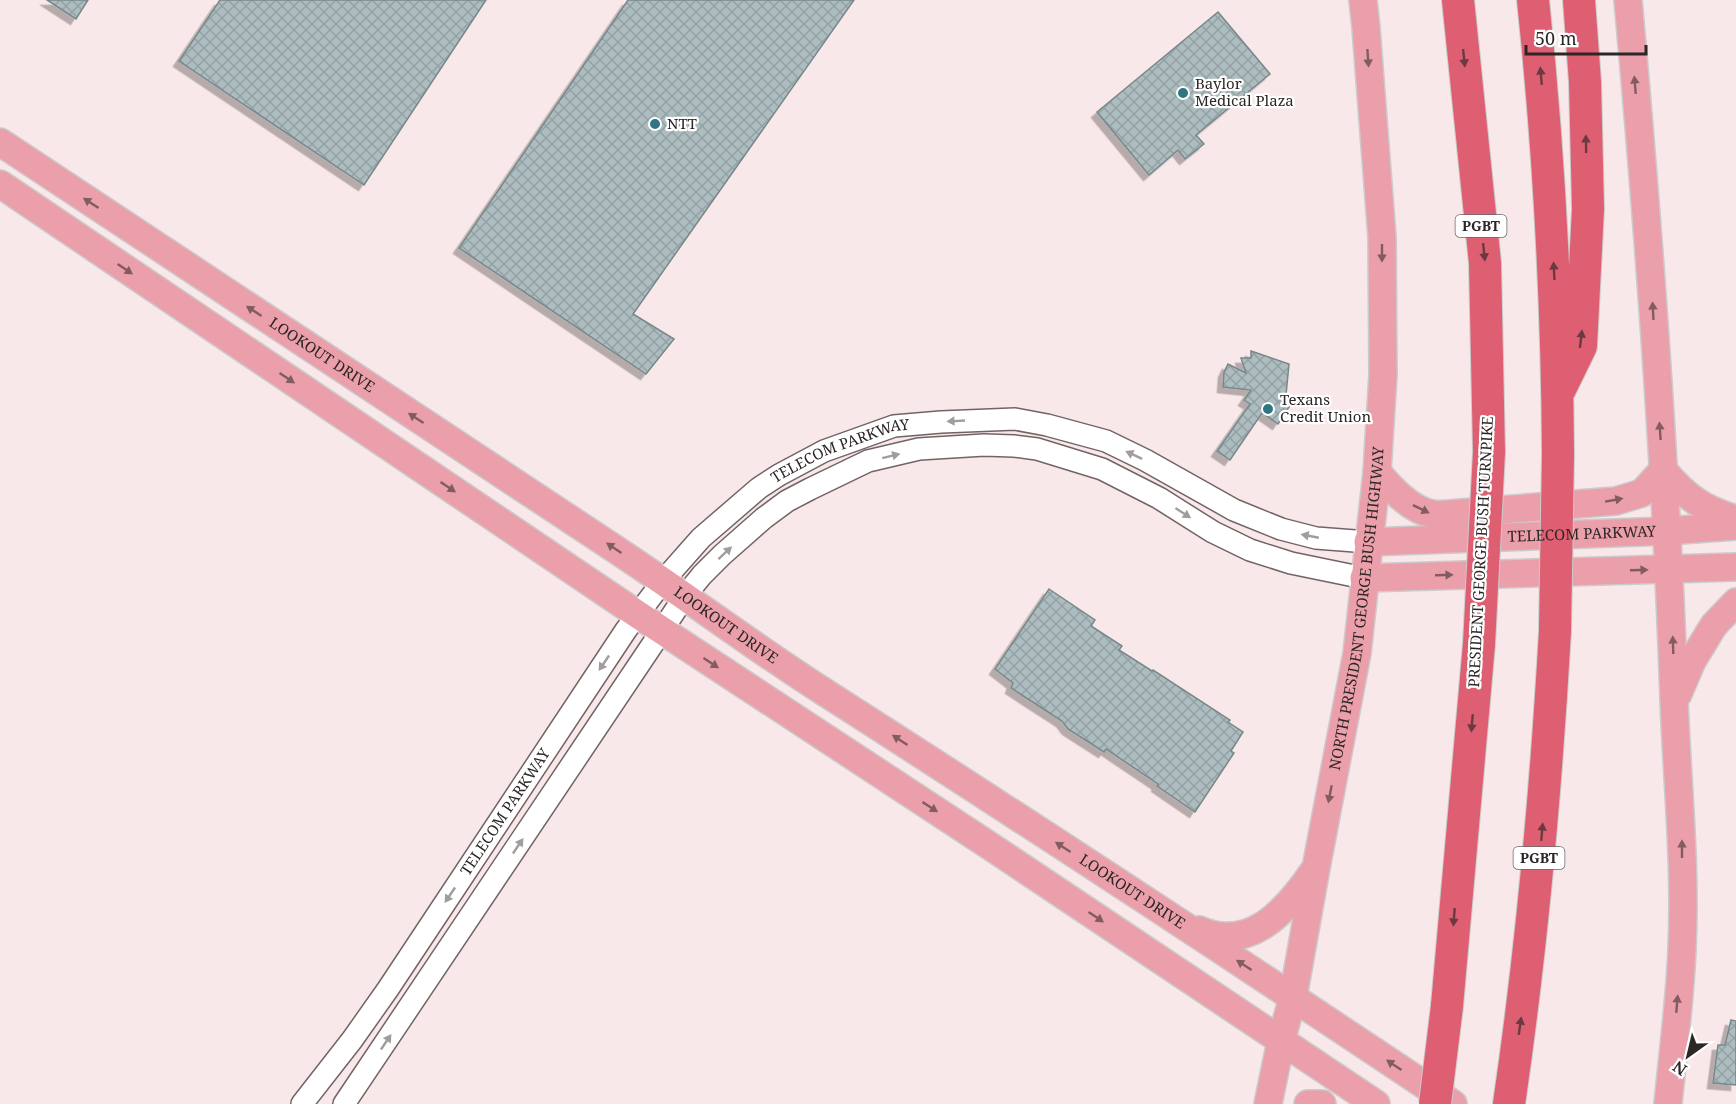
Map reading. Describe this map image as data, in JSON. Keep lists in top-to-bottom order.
{
  "streets": {
    "highway": ["PGBT", "PRESIDENT GEORGE BUSH TURNPIKE"],
    "main road": ["LOOKOUT DRIVE", "TELECOM PARKWAY", "NORTH PRESIDENT GEORGE BUSH HIGHWAY"]
  },
  "crossings": [
    ["LOOKOUT DRIVE", "TELECOM PARKWAY"],
    ["LOOKOUT DRIVE", "NORTH PRESIDENT GEORGE BUSH HIGHWAY"],
    ["TELECOM PARKWAY", "NORTH PRESIDENT GEORGE BUSH HIGHWAY"]
  ],
  "one_way": ["NORTH PRESIDENT GEORGE BUSH HIGHWAY"],
  "places": ["Baylor Medical Plaza", "NTT", "Texans Credit Union"],
  "scale_bar": "50 m",
  "north": "bottom left"
}
